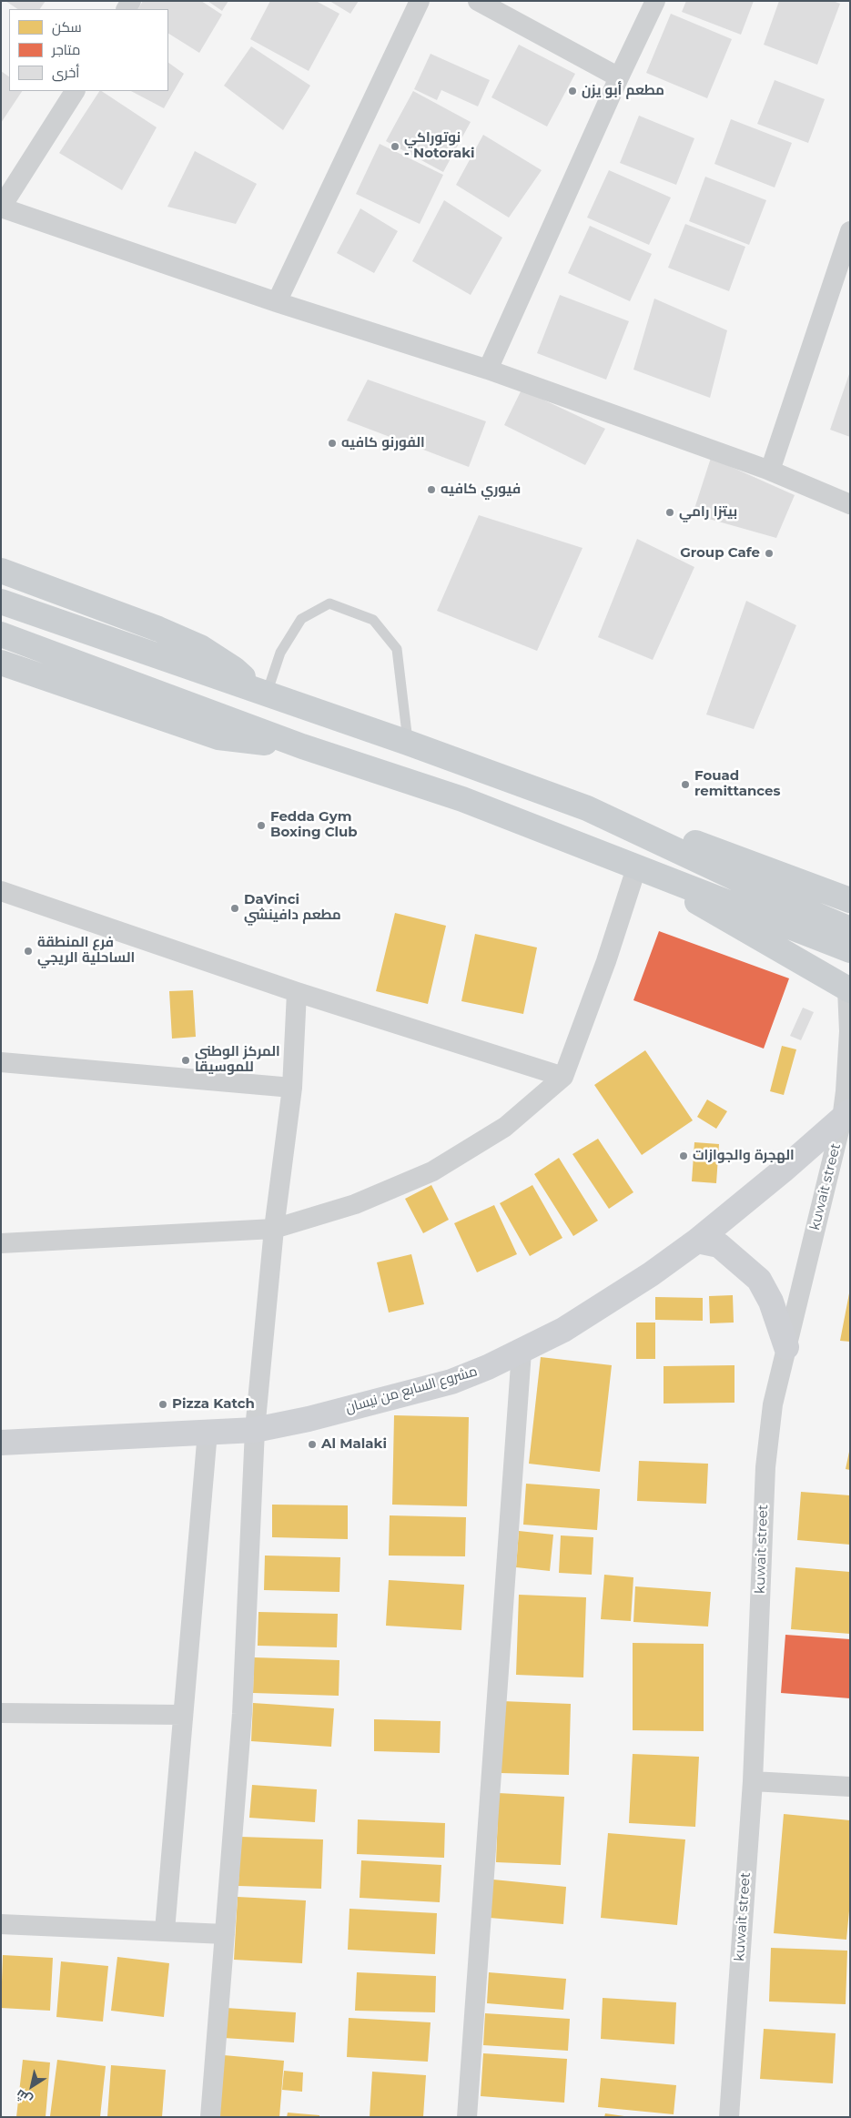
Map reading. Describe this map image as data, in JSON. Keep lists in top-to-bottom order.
{
  "streets": {
    "main road": ["مشروع السابع من نيسان"],
    "street": ["kuwait street"]
  },
  "crossings": [
    ["kuwait street", "مشروع السابع من نيسان"]
  ],
  "places": [
    "مطعم أبو يزن",
    "نوتوراكي - Notoraki",
    "الفورنو كافيه",
    "فيوري كافيه",
    "بيتزا رامي",
    "Group Cafe",
    "Fouad remittances",
    "Fedda Gym Boxing Club",
    "DaVinci مطعم دافينشي",
    "فرع المنطقة الساحلية الريجي",
    "المركز الوطني للموسيقا",
    "الهجرة والجوازات",
    "Pizza Katch",
    "Al Malaki"
  ],
  "legend": ["سكن", "متاجر", "أخرى"],
  "north": "bottom left"
}
